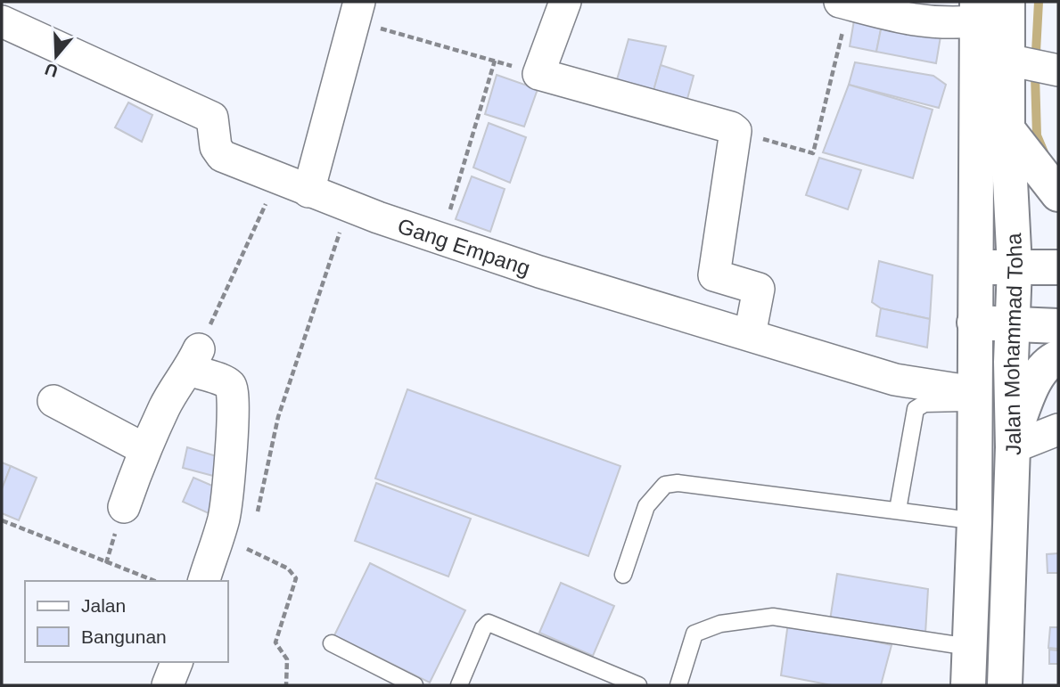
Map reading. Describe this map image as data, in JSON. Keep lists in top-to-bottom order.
{
  "streets": {
    "main road": ["Jalan Mohammad Toha"],
    "street": ["Gang Empang"]
  },
  "crossings": [
    ["Gang Empang", "Jalan Mohammad Toha"]
  ],
  "legend": ["Jalan", "Bangunan"],
  "north": "bottom"
}
